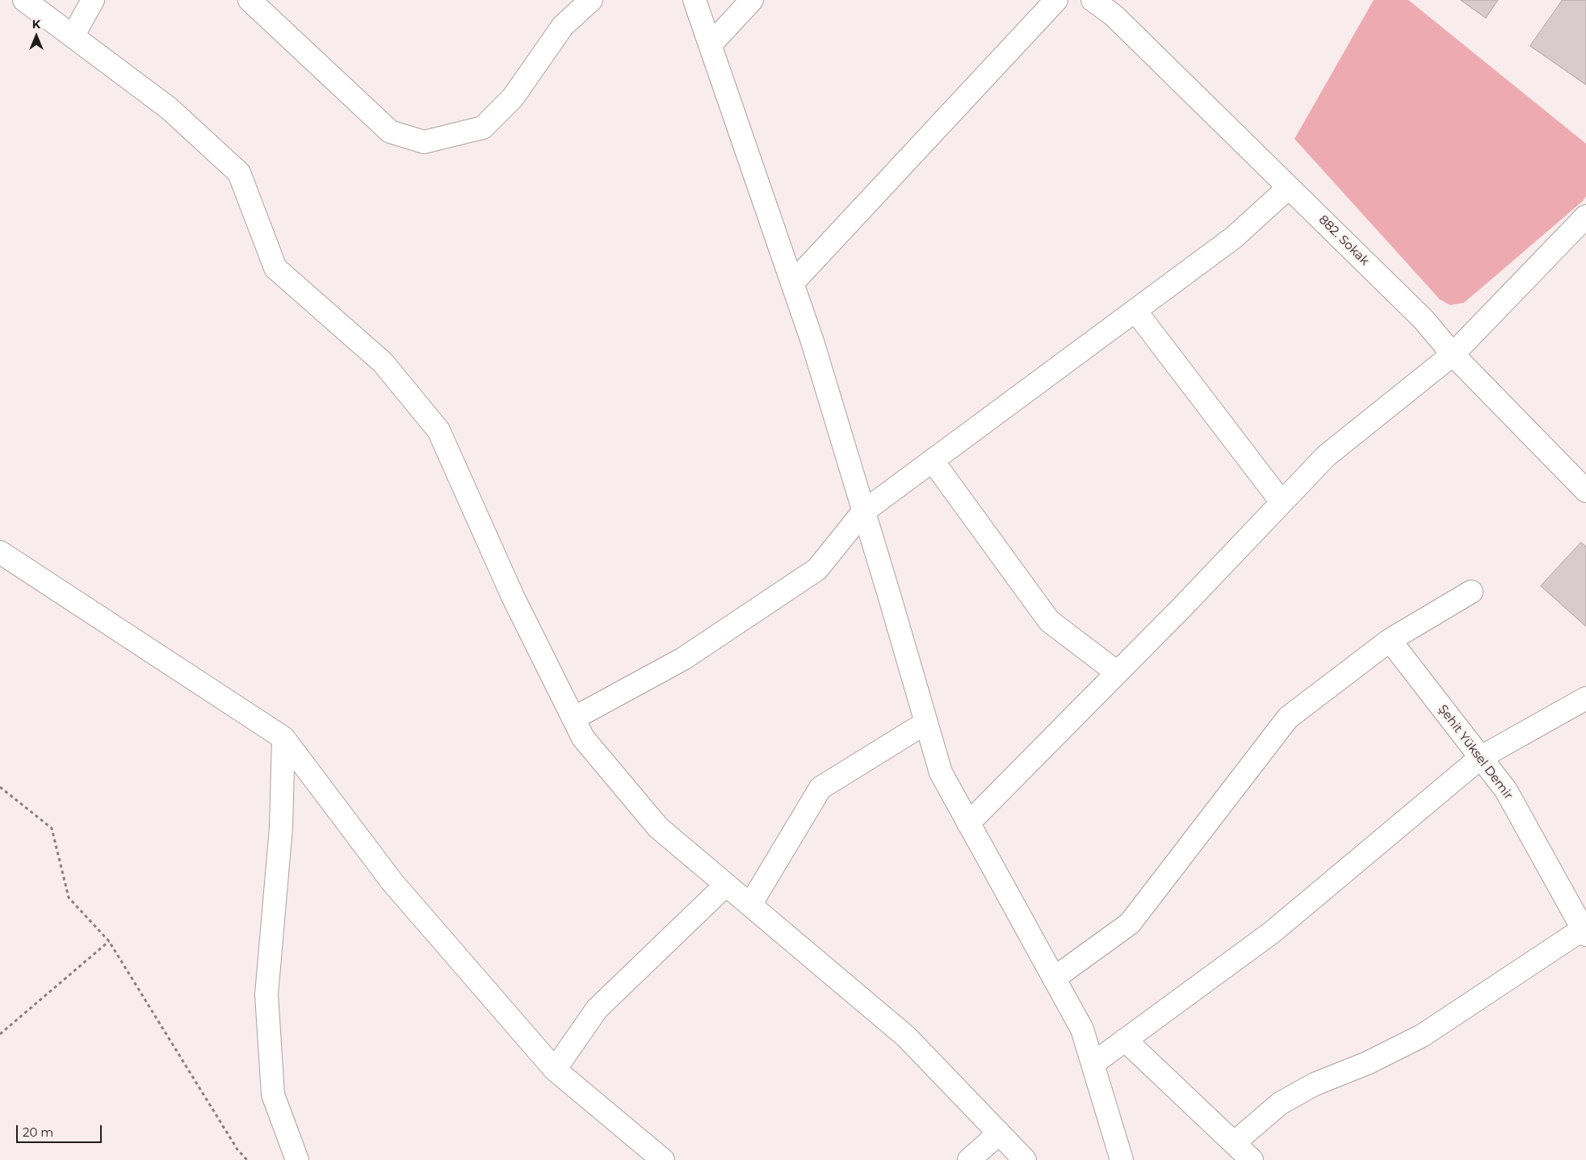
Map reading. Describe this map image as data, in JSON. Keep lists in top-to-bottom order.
{
  "streets": {
    "street": ["882. Sokak", "Şehit Yüksel Demir"]
  },
  "scale_bar": "20 m",
  "north": "top"
}
